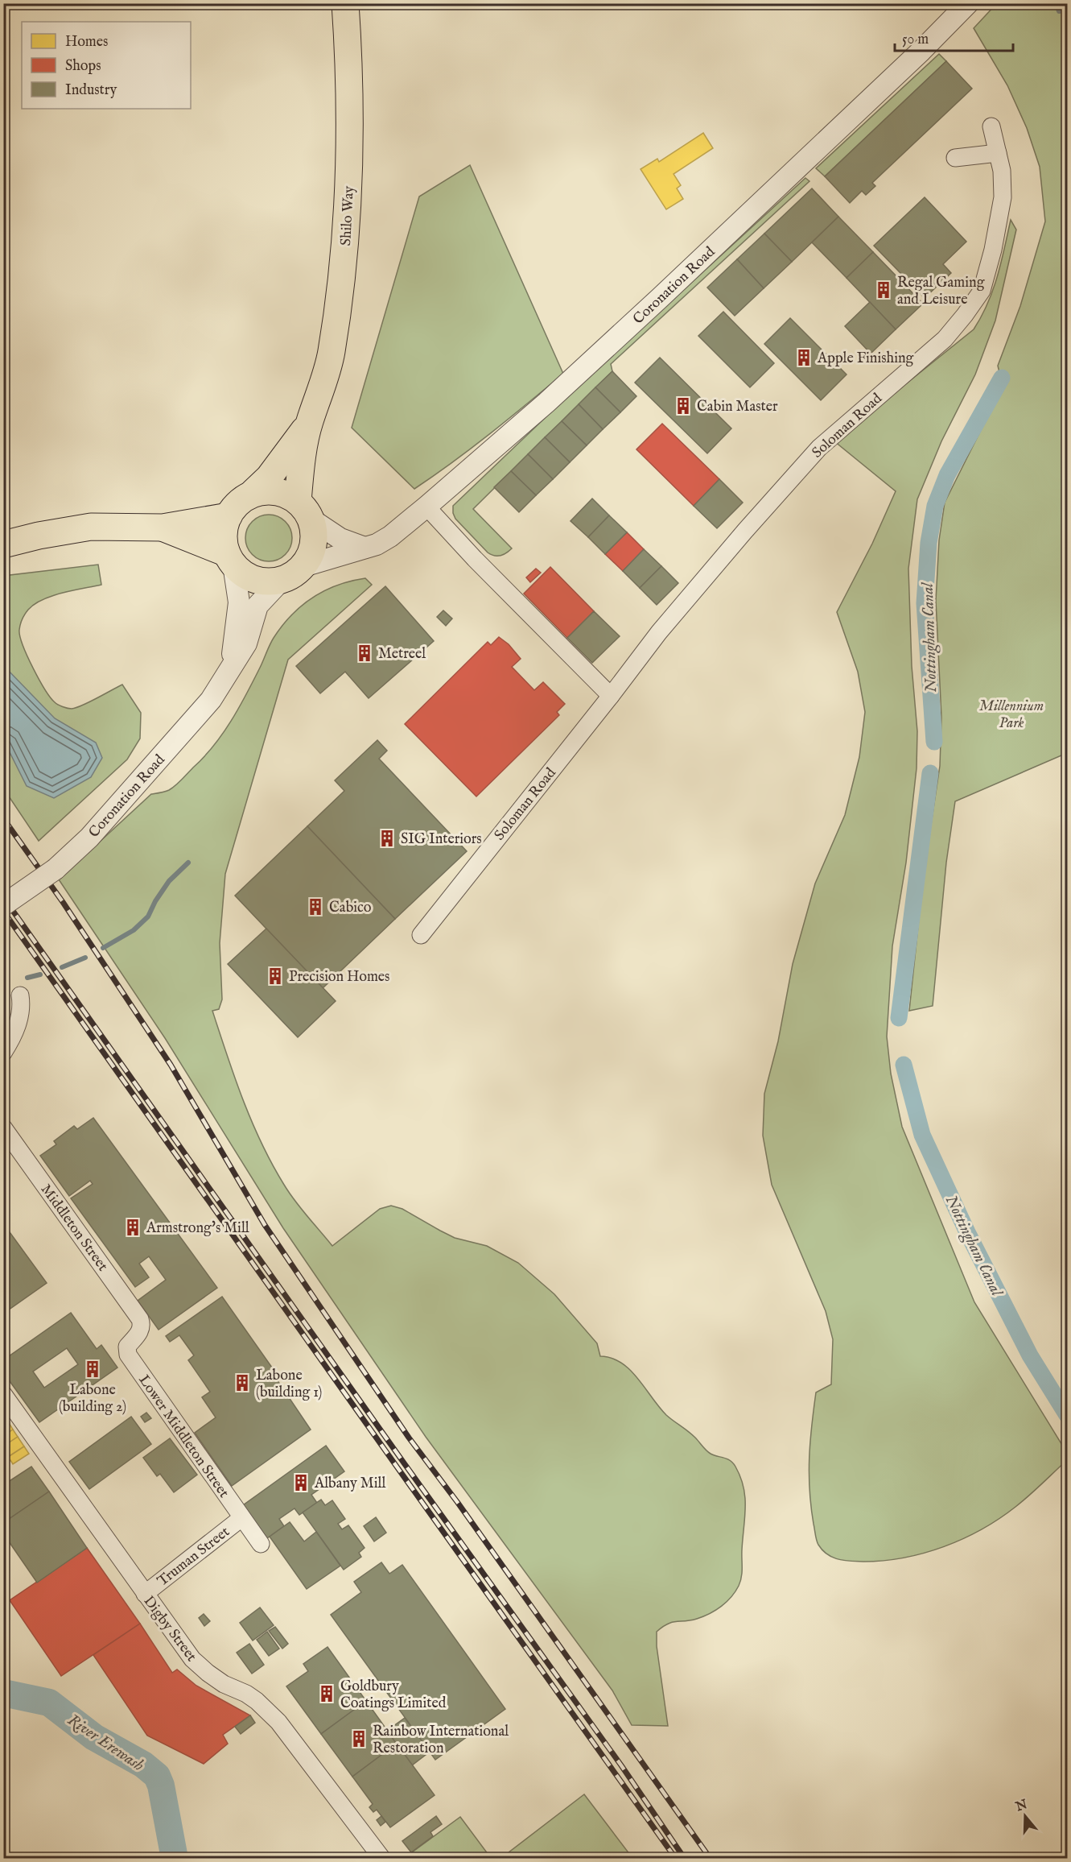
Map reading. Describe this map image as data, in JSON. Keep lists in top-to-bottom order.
{
  "streets": {
    "main road": ["Shilo Way"],
    "street": [
      "Coronation Road",
      "Soloman Road",
      "Middleton Street",
      "Lower Middleton Street",
      "Truman Street",
      "Digby Street"
    ]
  },
  "crossings": [
    ["Shilo Way", "Coronation Road"],
    ["Middleton Street", "Lower Middleton Street"],
    ["Lower Middleton Street", "Truman Street"],
    ["Truman Street", "Digby Street"]
  ],
  "water": ["Nottingham Canal", "River Erewash"],
  "parks": ["Millennium Park"],
  "places": {
    "building": [
      "Regal Gaming and Leisure",
      "Apple Finishing",
      "Cabin Master",
      "Metreel",
      "SIG Interiors",
      "Cabico",
      "Precision Homes",
      "Armstrong's Mill",
      "Labone (building 2)",
      "Labone (building 1)",
      "Albany Mill",
      "Goldbury Coatings Limited",
      "Rainbow International Restoration"
    ]
  },
  "legend": ["Homes", "Shops", "Industry"],
  "scale_bar": "50 m",
  "north": "top"
}
